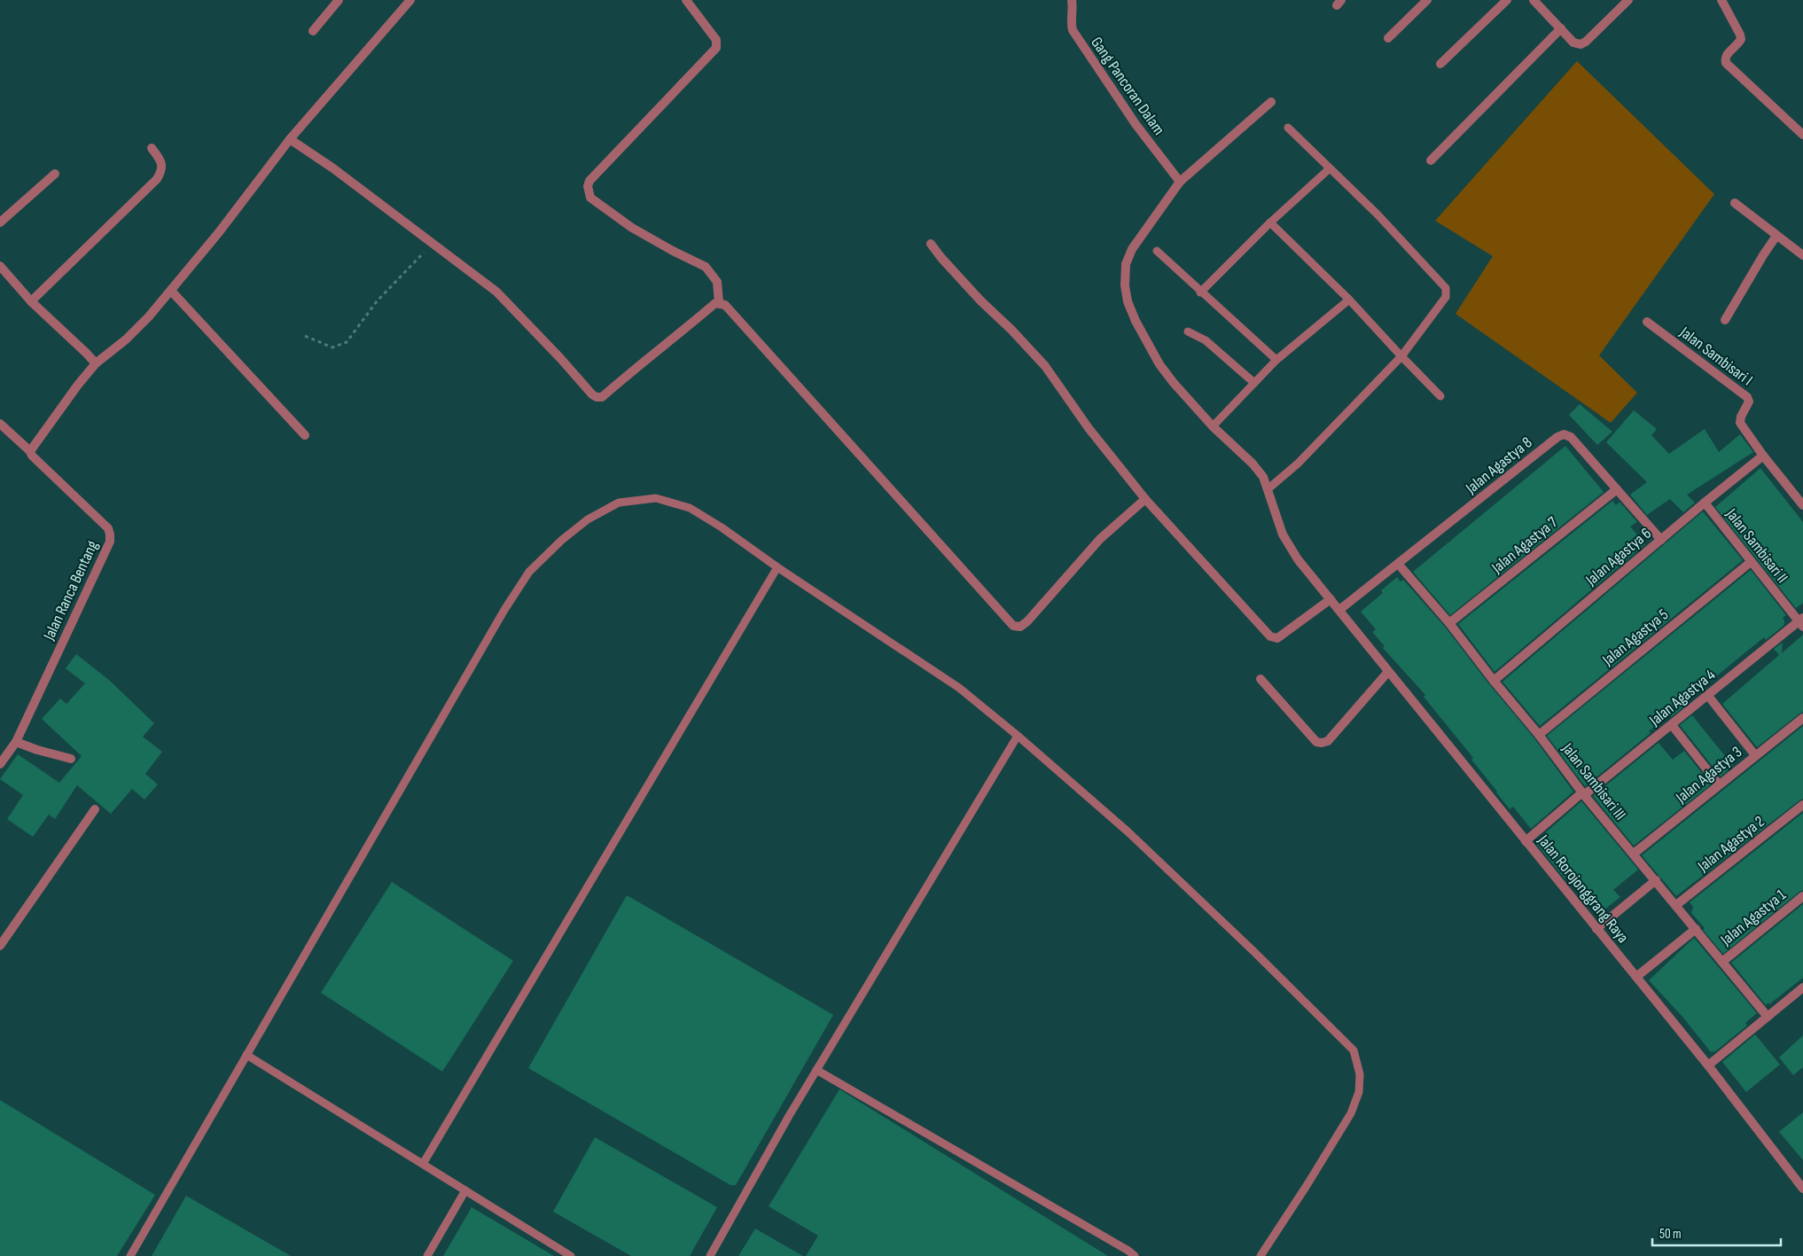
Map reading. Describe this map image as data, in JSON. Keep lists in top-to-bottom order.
{
  "streets": {
    "street": [
      "Gang Pancoran Dalam",
      "Jalan Sambisari I",
      "Jalan Agastya 8",
      "Jalan Agastya 7",
      "Jalan Sambisari II",
      "Jalan Agastya 6",
      "Jalan Ranca Bentang",
      "Jalan Agastya 5",
      "Jalan Agastya 4",
      "Jalan Agastya 3",
      "Jalan Sambisari III",
      "Jalan Agastya 2",
      "Jalan Rorojonggrang Raya",
      "Jalan Agastya 1"
    ]
  },
  "crossings": [
    ["Gang Pancoran Dalam", "Jalan Rorojonggrang Raya"],
    ["Jalan Sambisari I", "Jalan Agastya 6"],
    ["Jalan Agastya 8", "Jalan Agastya 7"],
    ["Jalan Agastya 8", "Jalan Agastya 6"],
    ["Jalan Agastya 8", "Jalan Sambisari III"],
    ["Jalan Agastya 8", "Jalan Rorojonggrang Raya"],
    ["Jalan Agastya 7", "Jalan Sambisari III"],
    ["Jalan Sambisari II", "Jalan Agastya 6"],
    ["Jalan Sambisari II", "Jalan Agastya 5"],
    ["Jalan Sambisari II", "Jalan Agastya 4"],
    ["Jalan Agastya 6", "Jalan Sambisari III"],
    ["Jalan Agastya 5", "Jalan Sambisari III"],
    ["Jalan Agastya 4", "Jalan Sambisari III"],
    ["Jalan Agastya 4", "Jalan Rorojonggrang Raya"],
    ["Jalan Agastya 3", "Jalan Sambisari III"],
    ["Jalan Sambisari III", "Jalan Agastya 2"],
    ["Jalan Sambisari III", "Jalan Agastya 1"]
  ],
  "scale_bar": "50 m"
}
